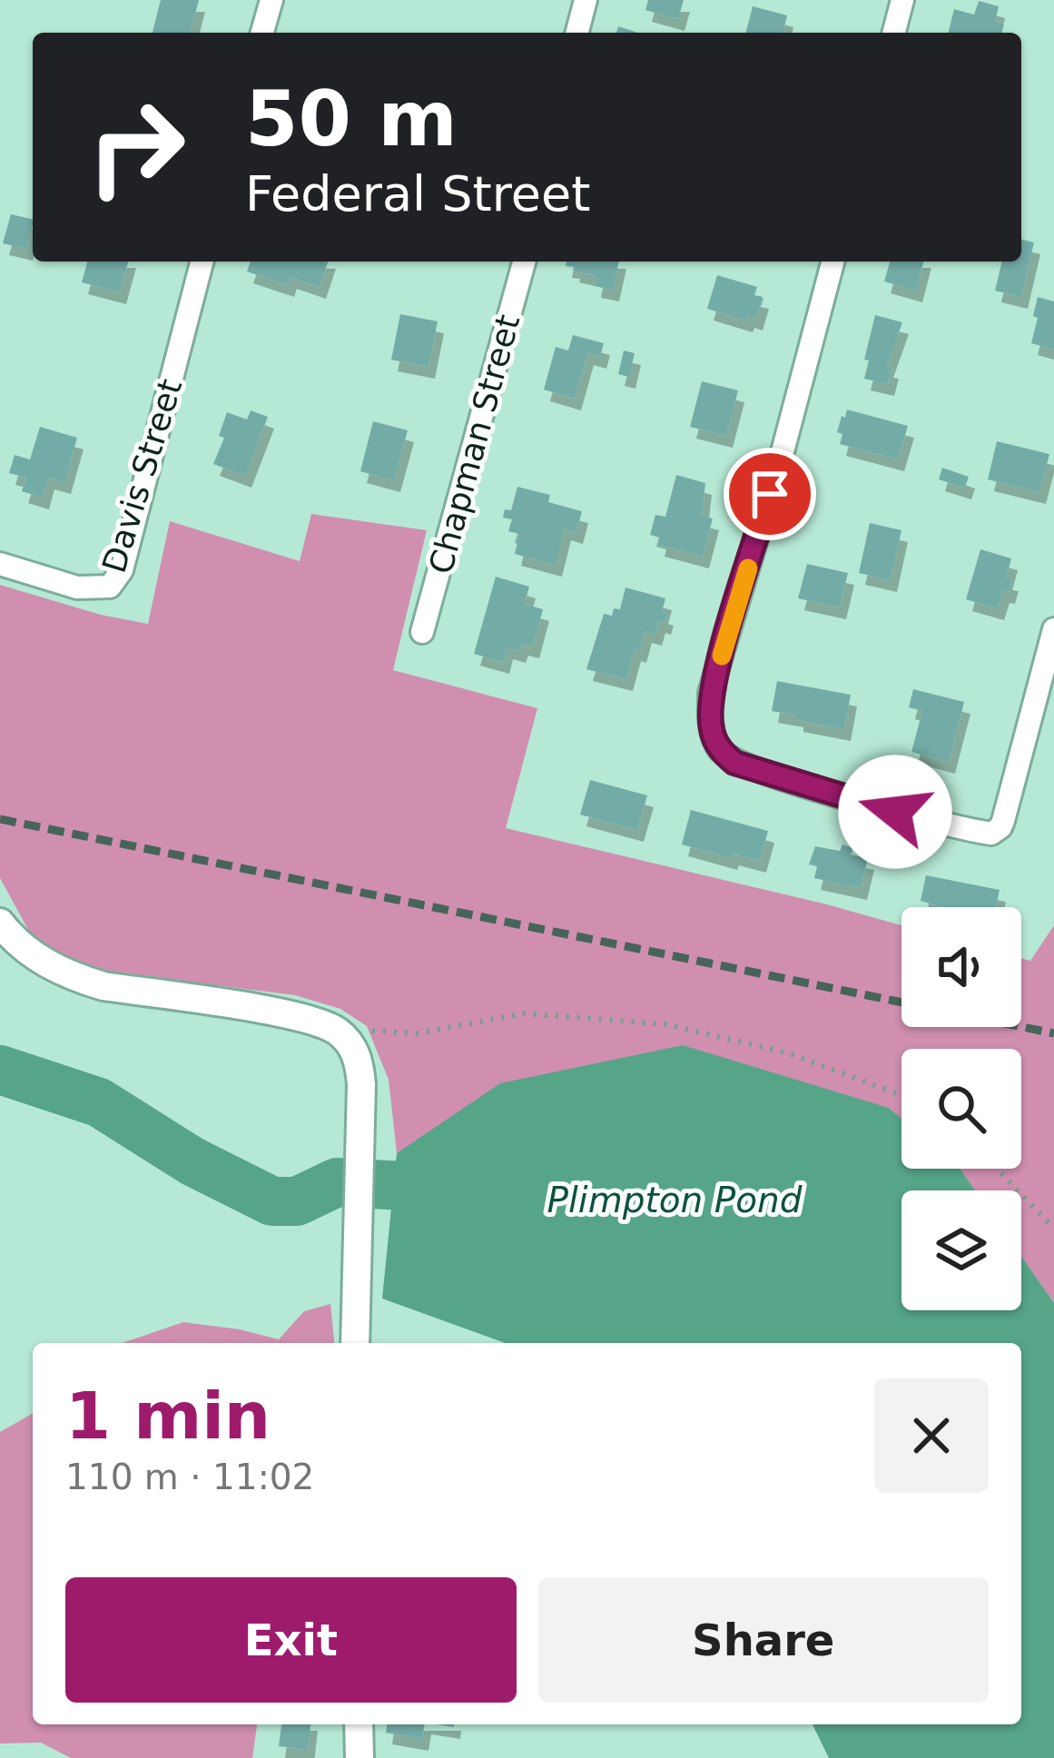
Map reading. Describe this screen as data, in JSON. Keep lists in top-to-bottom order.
{
  "streets": {
    "street": ["Chapman Street", "Davis Street"]
  },
  "water": ["Plimpton Pond"],
  "page": {
    "turn": ["50 m", "Federal Street"],
    "heading": ["1 min", "110 m · 11:02"],
    "buttons": ["Exit", "Share"]
  }
}
